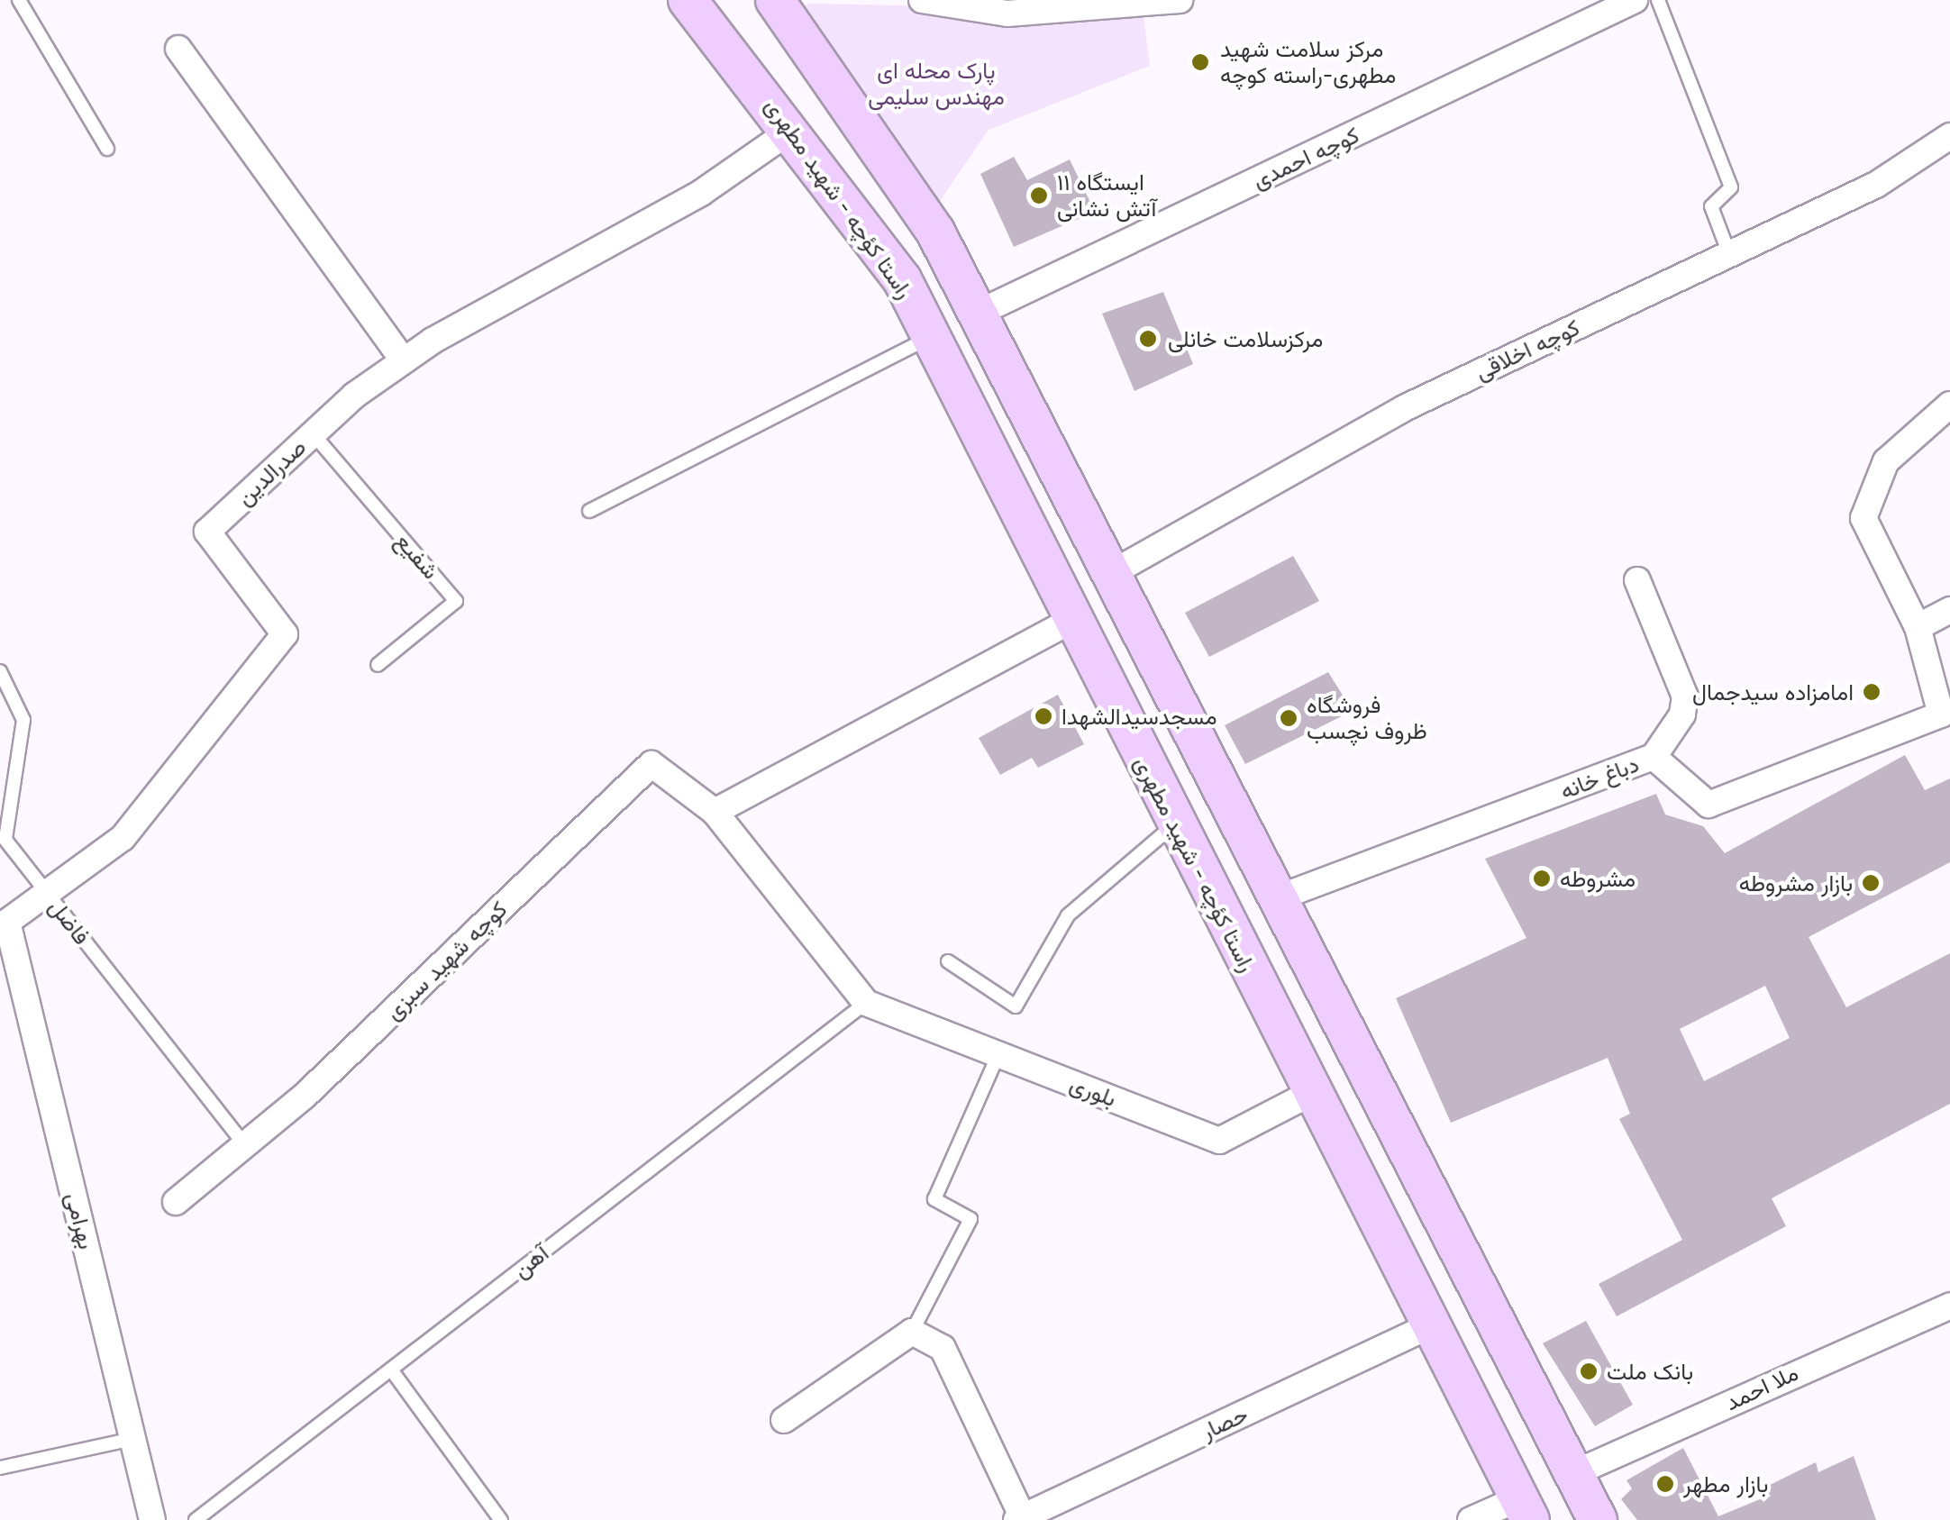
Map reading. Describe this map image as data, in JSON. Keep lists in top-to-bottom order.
{
  "streets": {
    "main road": ["راستا کؤچه - شهید مطهری"],
    "street": [
      "کوچه احمدی",
      "کوچه اخلاقی",
      "صدرالدین",
      "دباغ خانه",
      "کوچه شهید سبزی",
      "بلوری",
      "بهرامی",
      "ملا احمد",
      "حصار"
    ],
    "lane": ["شفیع", "فاضل", "آهن"]
  },
  "crossings": [
    ["راستا کؤچه - شهید مطهری", "صدرالدین"],
    ["راستا کؤچه - شهید مطهری", "بلوری"],
    ["راستا کؤچه - شهید مطهری", "حصار"],
    ["صدرالدین", "شفیع"],
    ["صدرالدین", "فاضل"],
    ["صدرالدین", "بهرامی"],
    ["فاضل", "کوچه شهید سبزی"],
    ["کوچه شهید سبزی", "بلوری"],
    ["کوچه شهید سبزی", "آهن"],
    ["بلوری", "آهن"]
  ],
  "parks": ["پارک محله ای مهندس سلیمی"],
  "places": [
    "مرکز سلامت شهید مطهری-راسته کوچه",
    "ایستگاه ۱۱ آتش نشانی",
    "مرکزسلامت خانلی",
    "امامزاده سیدجمال",
    "مسجدسیدالشهدا",
    "فروشگاه ظروف نچسب",
    "مشروطه",
    "بازار مشروطه",
    "بانک ملت",
    "بازار مطهر"
  ]
}
